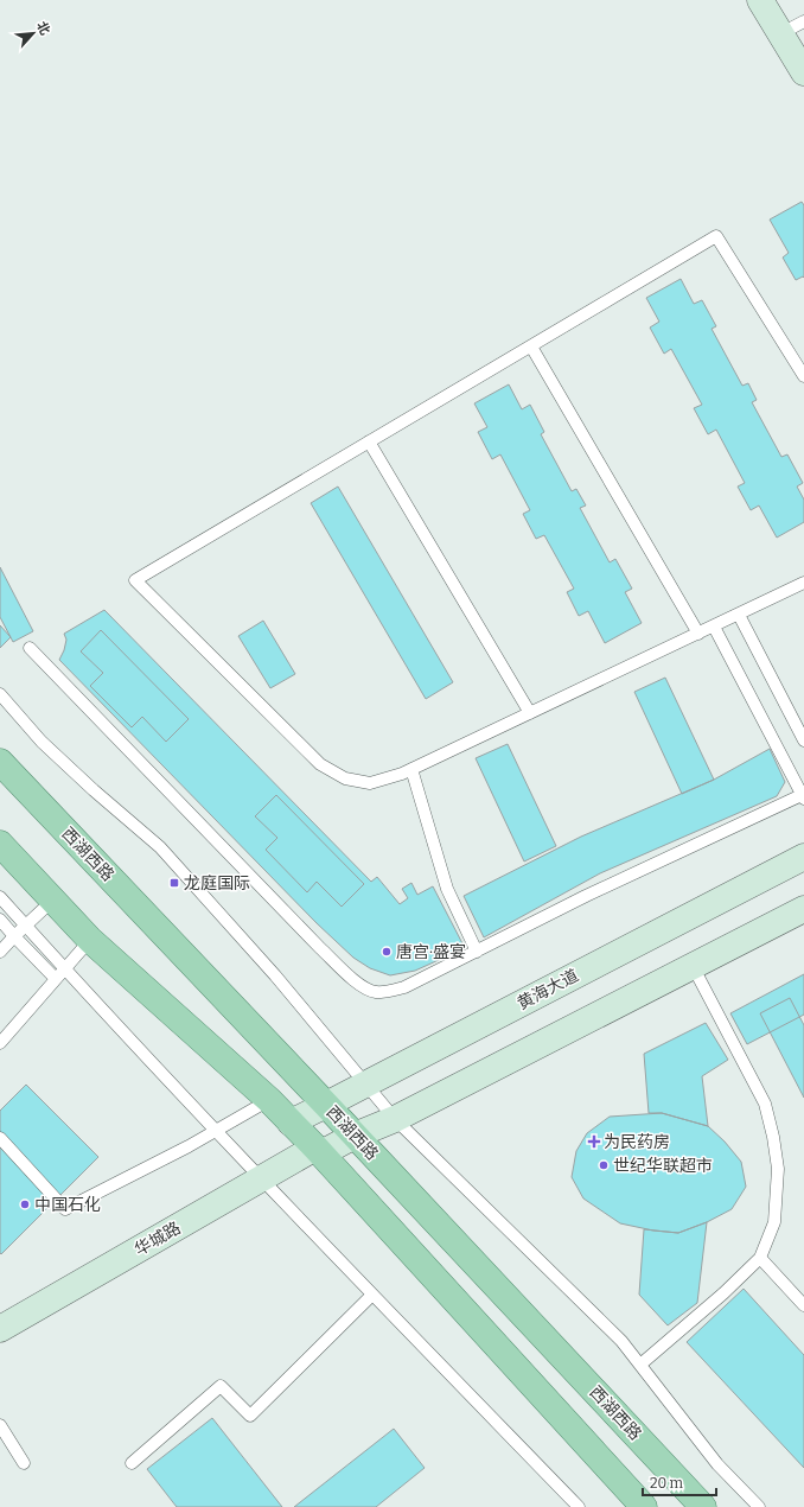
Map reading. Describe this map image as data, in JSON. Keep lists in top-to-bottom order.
{
  "streets": {
    "main road": ["西湖西路"],
    "street": ["黄海大道", "华城路"]
  },
  "crossings": [
    ["西湖西路", "黄海大道"]
  ],
  "places": {
    "transit": ["龙庭国际"],
    "other": ["唐宫·盛宴", "世纪华联超市", "中国石化"],
    "health": ["为民药房"]
  },
  "scale_bar": "20 m",
  "north": "top right"
}
